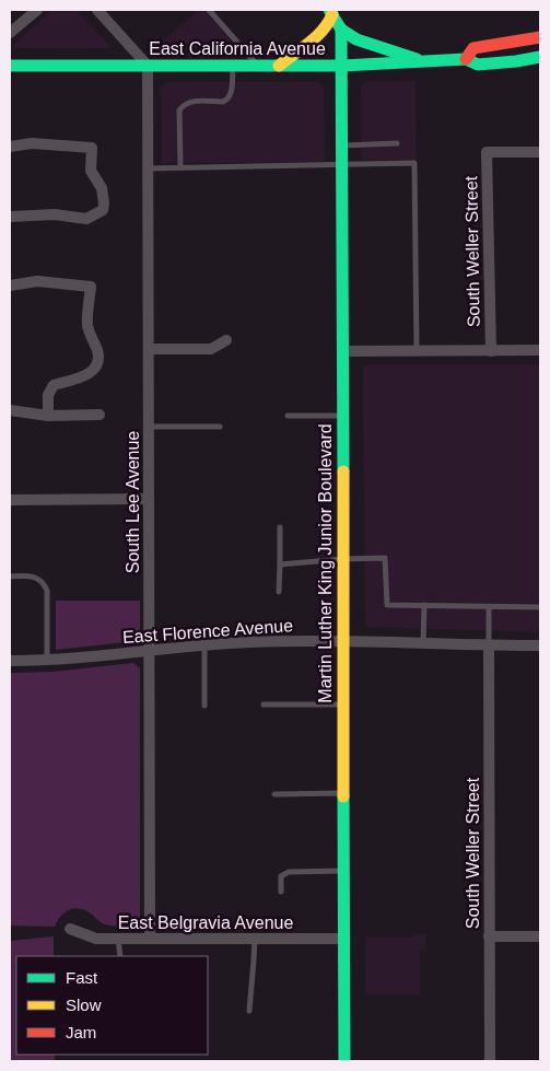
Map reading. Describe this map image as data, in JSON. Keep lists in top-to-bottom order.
{
  "streets": {
    "street": [
      "East California Avenue",
      "South Weller Street",
      "South Lee Avenue",
      "Martin Luther King Junior Boulevard",
      "East Florence Avenue",
      "East Belgravia Avenue"
    ]
  },
  "crossings": [
    ["East California Avenue", "South Lee Avenue"],
    ["East California Avenue", "Martin Luther King Junior Boulevard"],
    ["South Weller Street", "East Florence Avenue"],
    ["South Lee Avenue", "East Florence Avenue"],
    ["South Lee Avenue", "East Belgravia Avenue"],
    ["Martin Luther King Junior Boulevard", "East Florence Avenue"],
    ["Martin Luther King Junior Boulevard", "East Belgravia Avenue"]
  ],
  "legend": ["Fast", "Slow", "Jam"]
}
